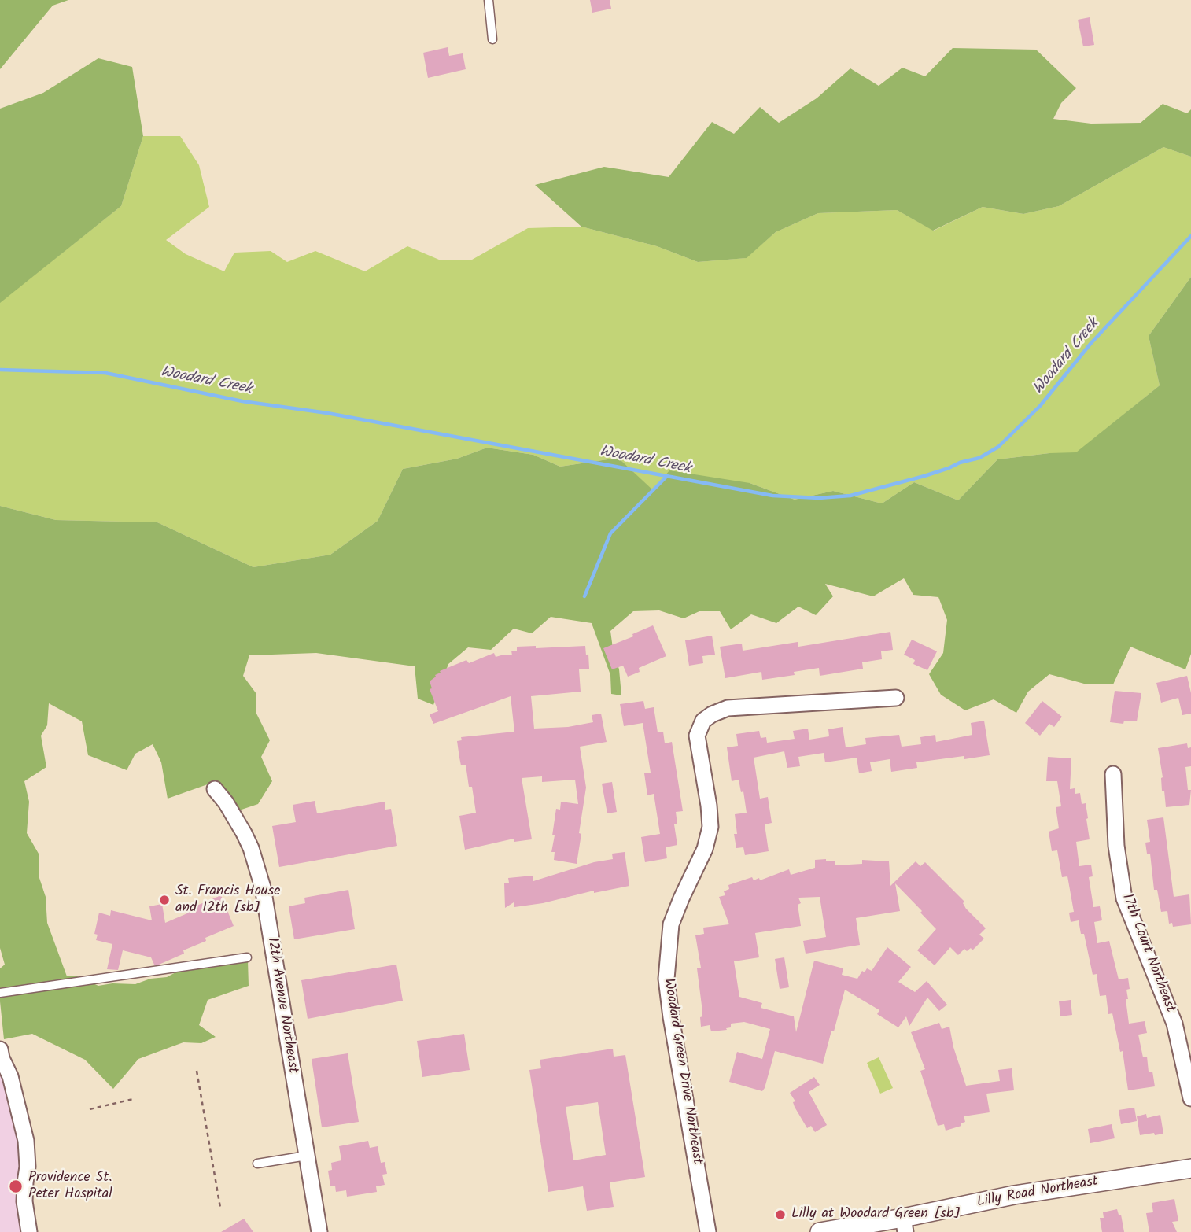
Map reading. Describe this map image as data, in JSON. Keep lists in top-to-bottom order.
{
  "streets": {
    "street": [
      "17th Court Northeast",
      "12th Avenue Northeast",
      "Woodard Green Drive Northeast",
      "Lilly Road Northeast"
    ]
  },
  "water": ["Woodard Creek"],
  "places": ["St. Francis House and 12th [sb]", "Providence St. Peter Hospital", "Lilly at Woodard Green [sb]"]
}
